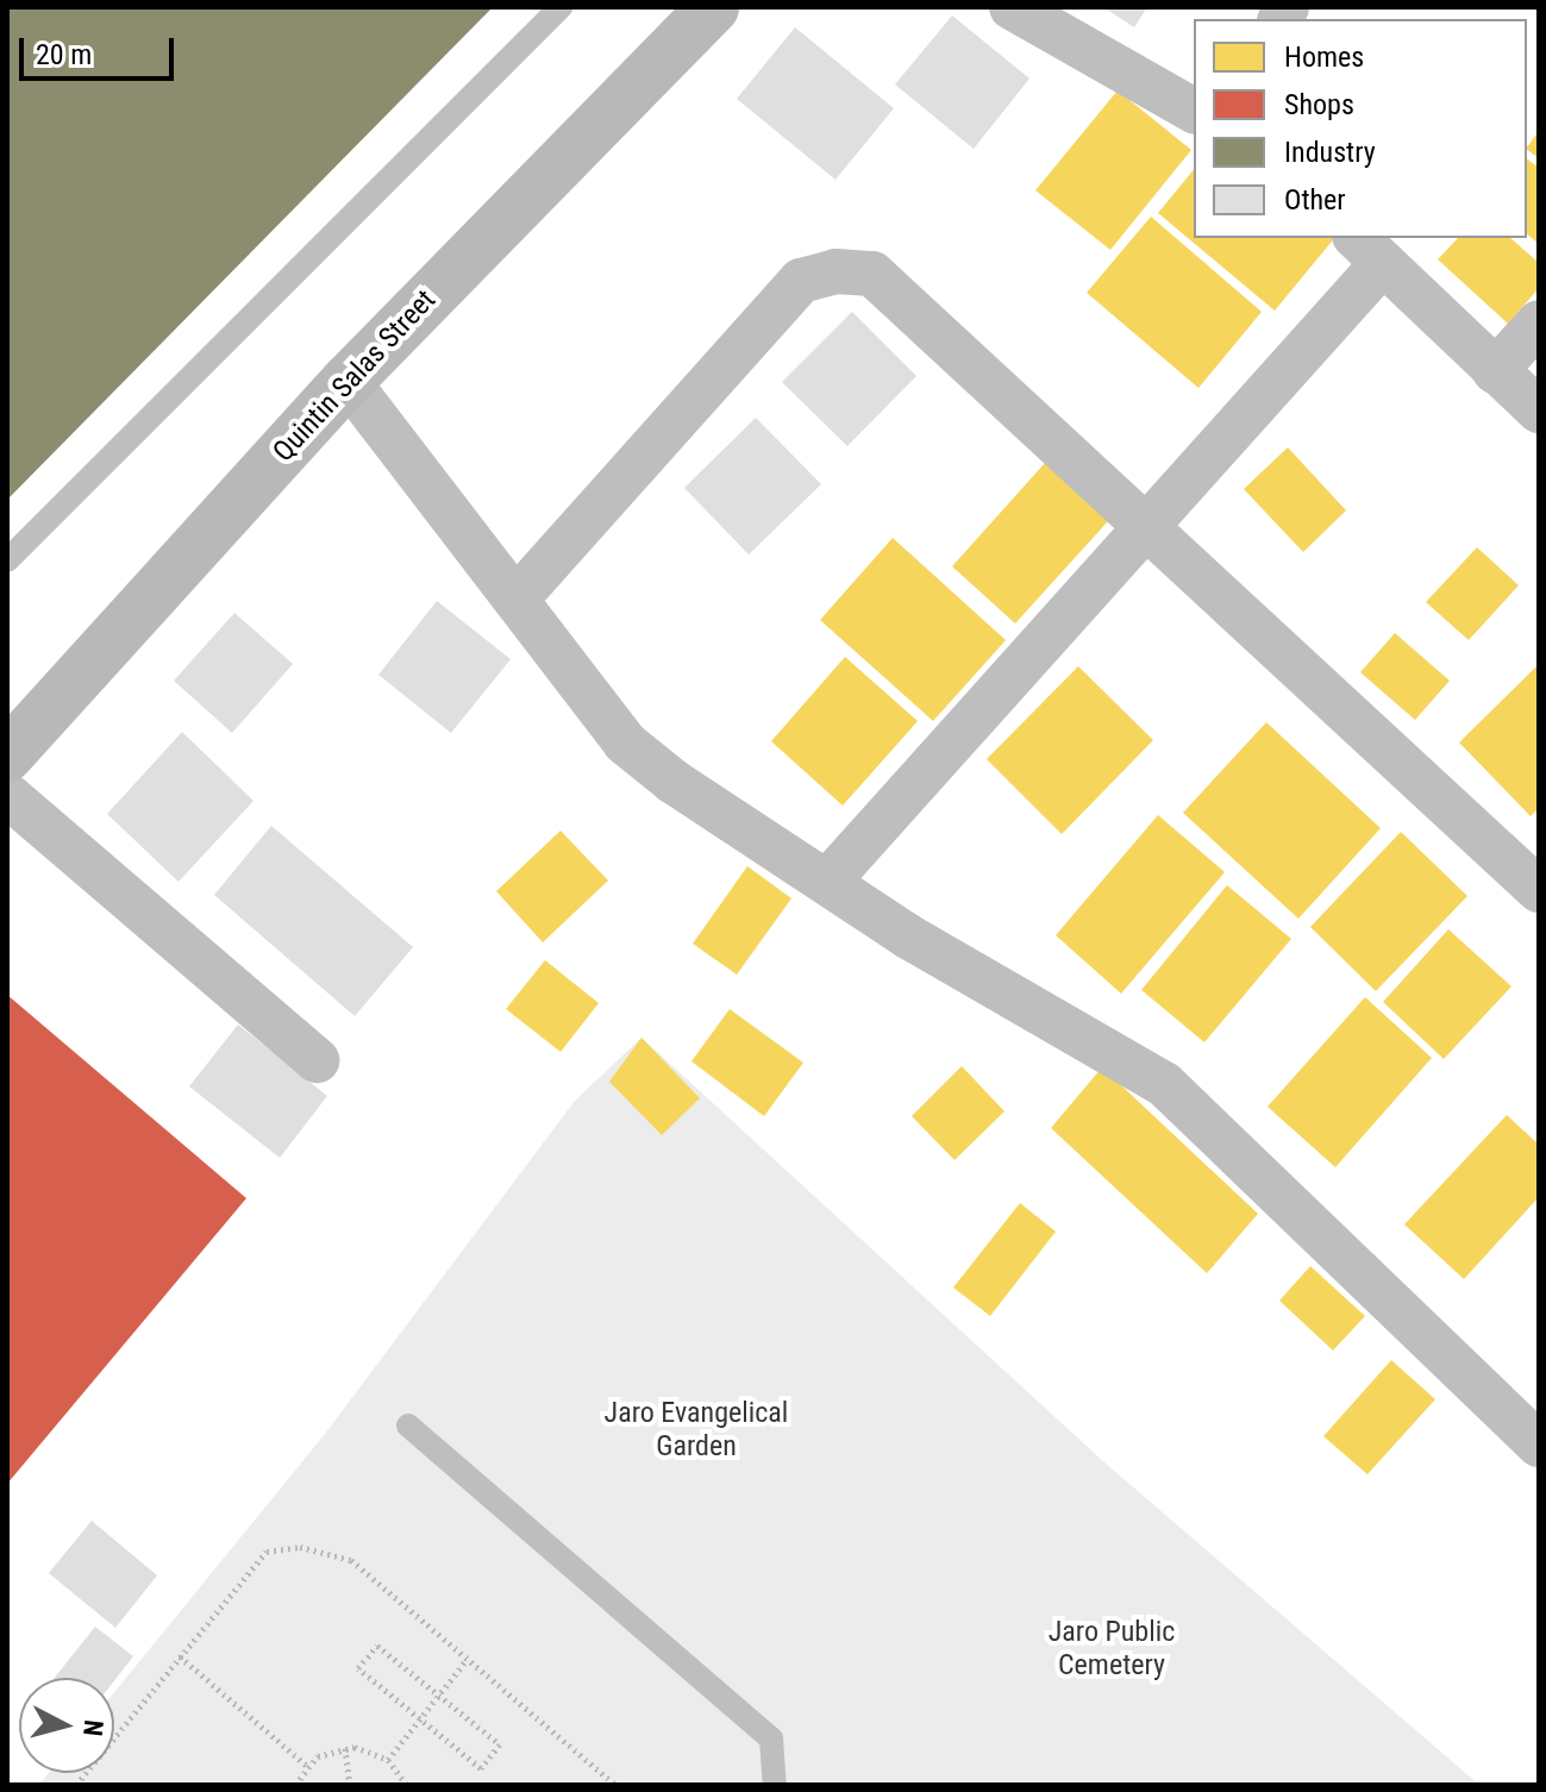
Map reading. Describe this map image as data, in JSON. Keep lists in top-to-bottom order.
{
  "streets": {
    "main road": ["Quintin Salas Street"]
  },
  "parks": ["Jaro Evangelical Garden", "Jaro Public Cemetery"],
  "legend": [
    "Homes",
    "Shops",
    "Industry",
    "Other"
  ],
  "scale_bar": "20 m",
  "north": "right"
}
